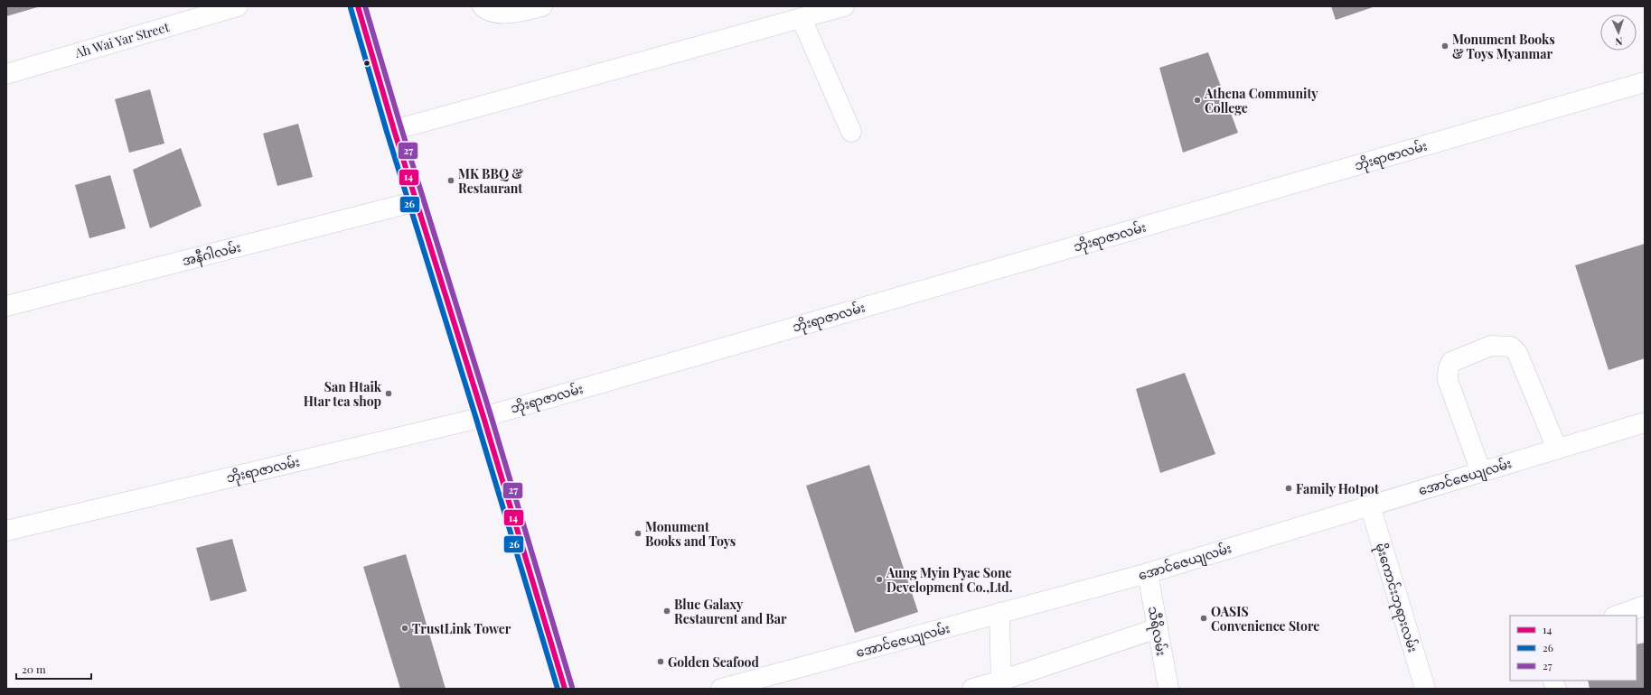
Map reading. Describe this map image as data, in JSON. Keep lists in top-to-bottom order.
{
  "streets": {
    "street": [
      "Ah Wai Yar Street",
      "ဘိုးရာဇာလမ်း",
      "အနီဂါလမ်း",
      "အောင်ဇေယျလမ်း",
      "မိုးကောင်းဘုရားလမ်း",
      "သီရိလမ်း"
    ]
  },
  "crossings": [
    ["အောင်ဇေယျလမ်း", "မိုးကောင်းဘုရားလမ်း"],
    ["အောင်ဇေယျလမ်း", "သီရိလမ်း"]
  ],
  "places": [
    "Monument Books & Toys Myanmar",
    "Athena Community College",
    "MK BBQ & Restaurant",
    "San Htaik Htar tea shop",
    "Family Hotpot",
    "Monument Books and Toys",
    "Aung Myin Pyae Sone Development Co.,Ltd.",
    "Blue Galaxy Restaurent and Bar",
    "OASIS Convenience Store",
    "TrustLink Tower",
    "Golden Seafood"
  ],
  "lines": ["transit line 14", "transit line 27", "transit line 26"],
  "legend": ["14", "26", "27"],
  "scale_bar": "20 m",
  "north": "bottom"
}
